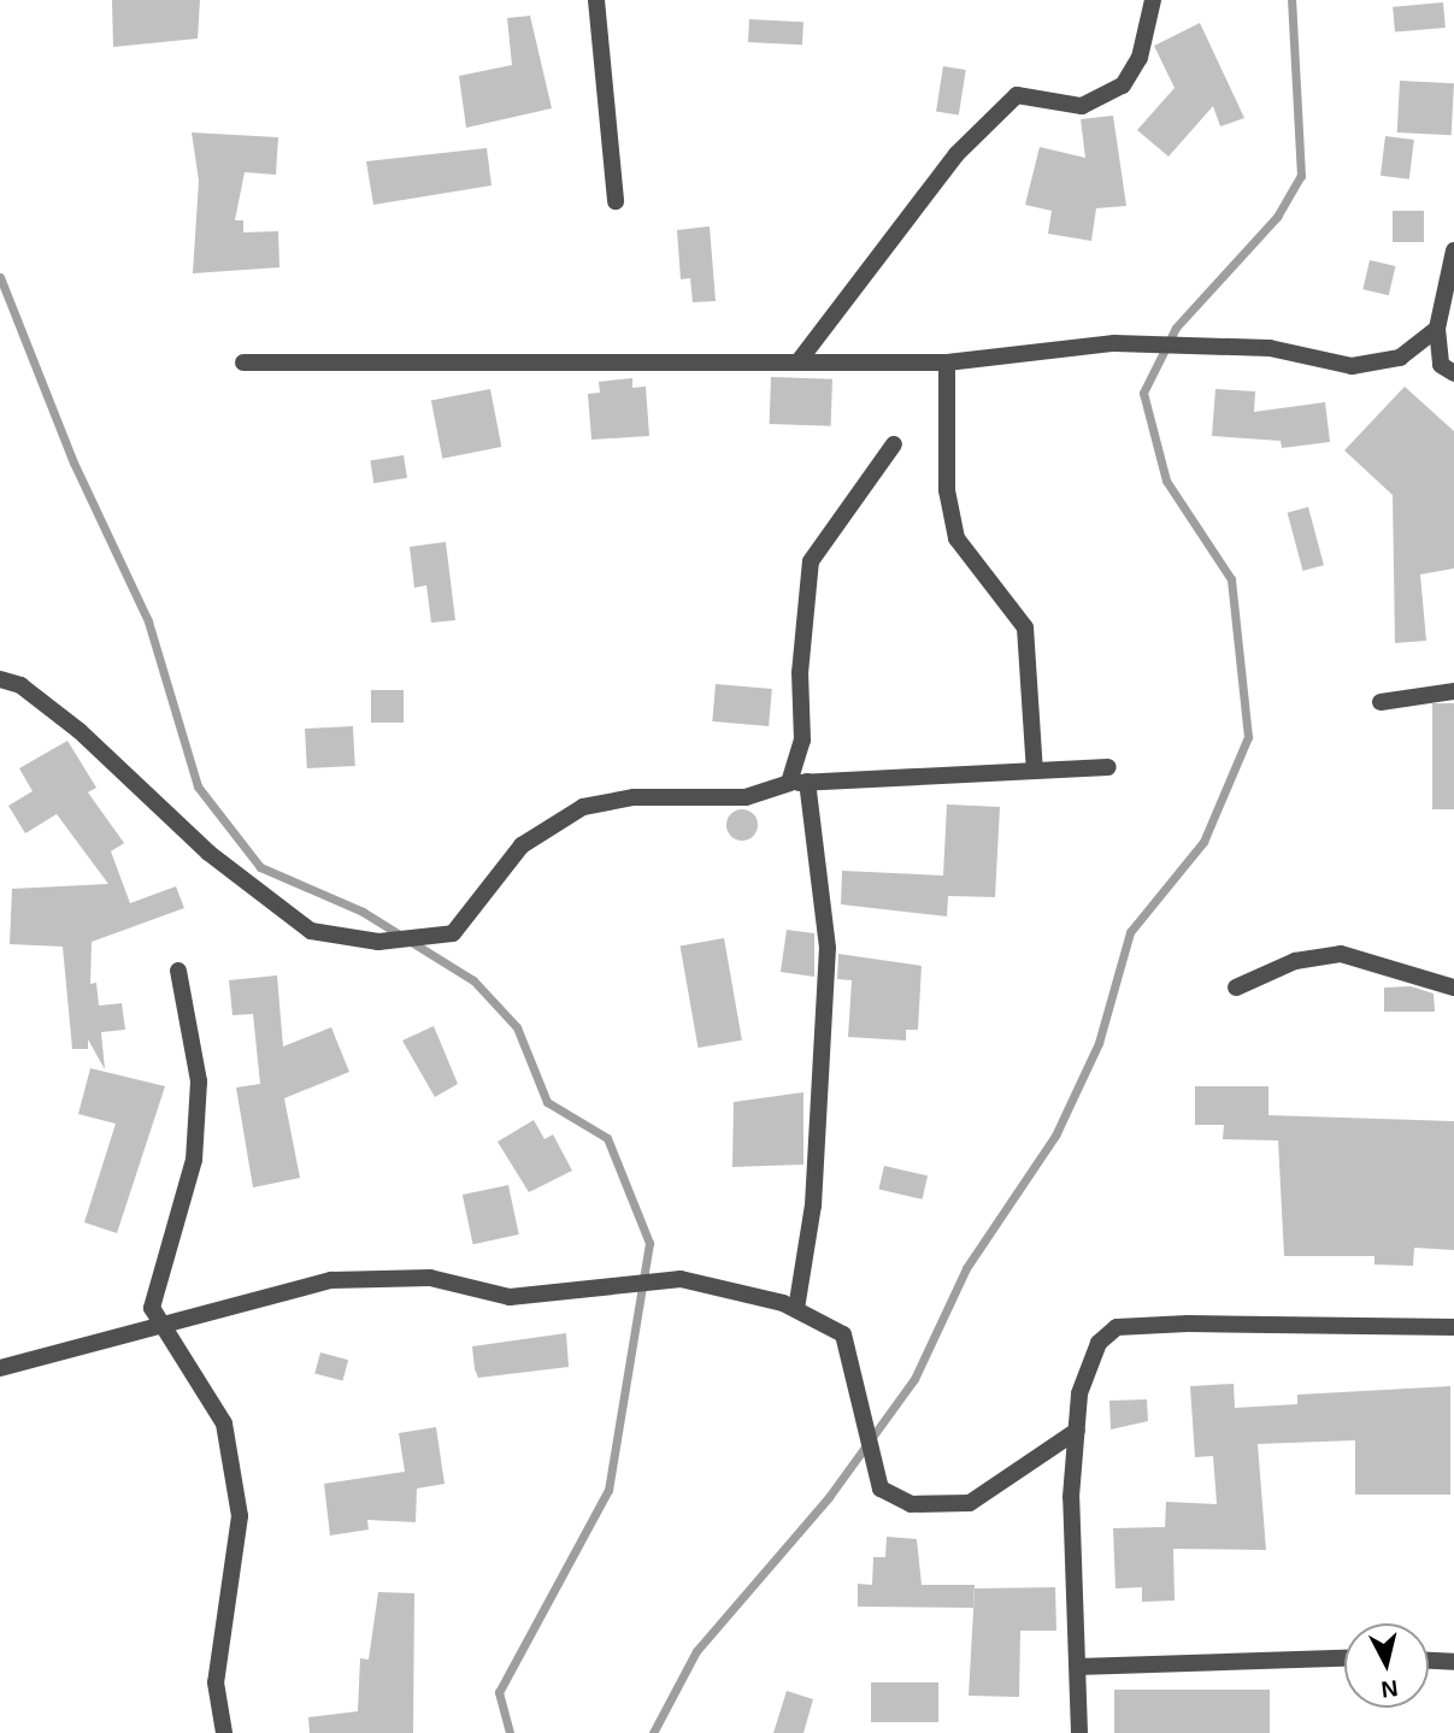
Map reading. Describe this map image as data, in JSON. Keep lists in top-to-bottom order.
{
  "north": "bottom"
}
